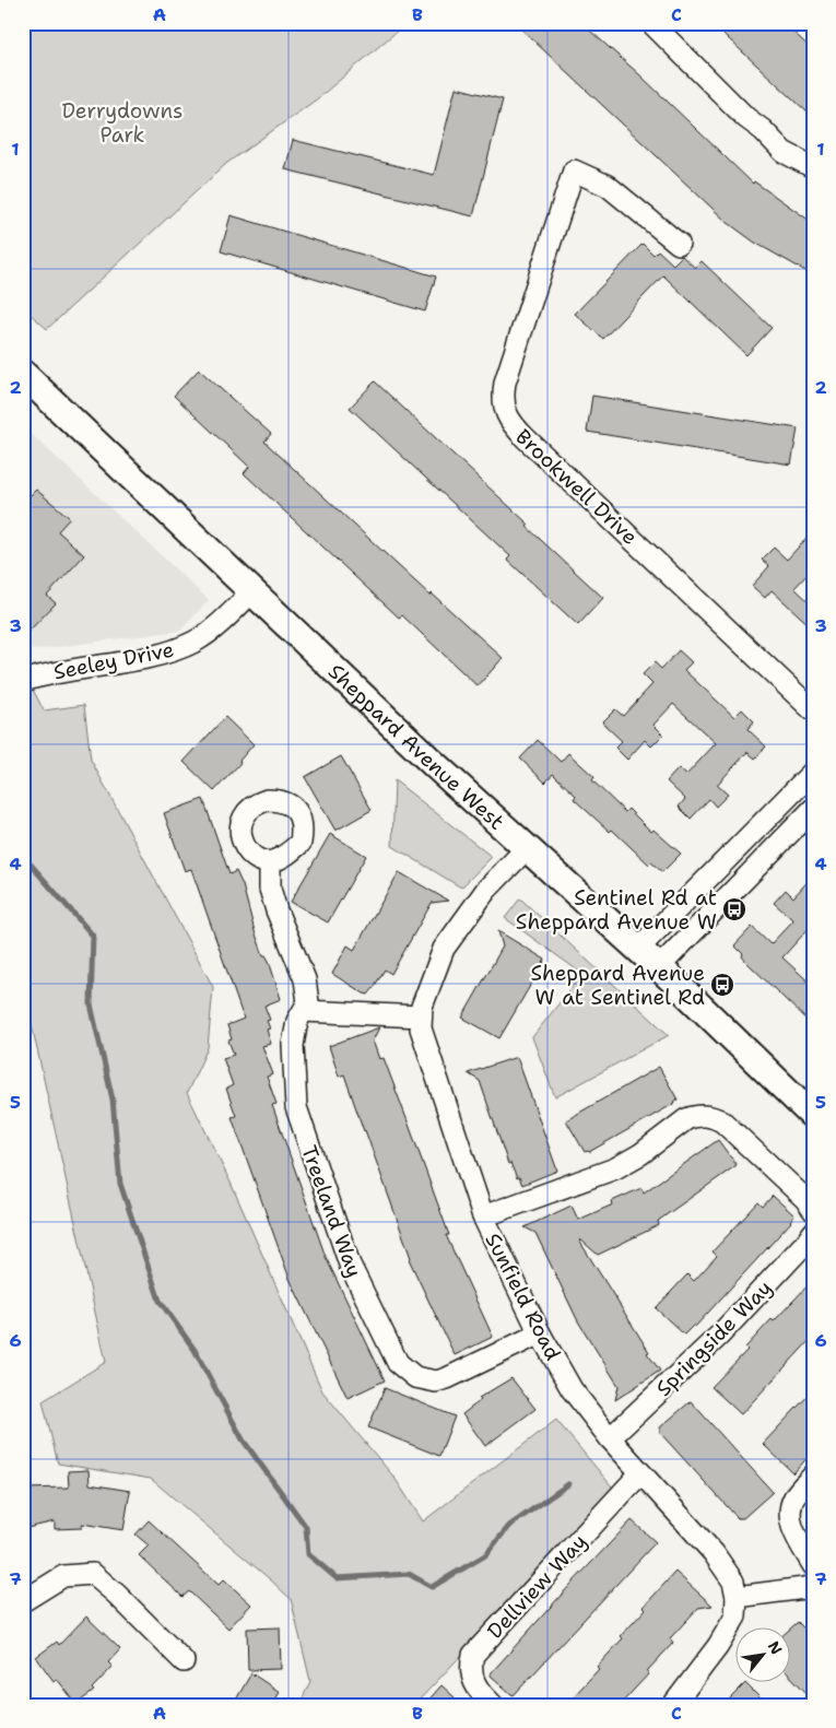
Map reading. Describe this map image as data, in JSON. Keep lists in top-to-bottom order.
{
  "streets": {
    "main road": ["Sheppard Avenue West"],
    "street": [
      "Brookwell Drive",
      "Seeley Drive",
      "Treeland Way",
      "Sunfield Road",
      "Springside Way",
      "Dellview Way"
    ]
  },
  "crossings": [
    ["Seeley Drive", "Sheppard Avenue West"],
    ["Sheppard Avenue West", "Sunfield Road"],
    ["Treeland Way", "Sunfield Road"],
    ["Sunfield Road", "Springside Way"],
    ["Sunfield Road", "Dellview Way"]
  ],
  "parks": ["Derrydowns Park"],
  "places": {
    "bus stop": ["Sentinel Rd at Sheppard Avenue W", "Sheppard Avenue W at Sentinel Rd"]
  },
  "north": "top right",
  "grid": {
    "columns": ["A", "B", "C"],
    "rows": [
      "1",
      "2",
      "3",
      "4",
      "5",
      "6",
      "7"
    ]
  }
}
